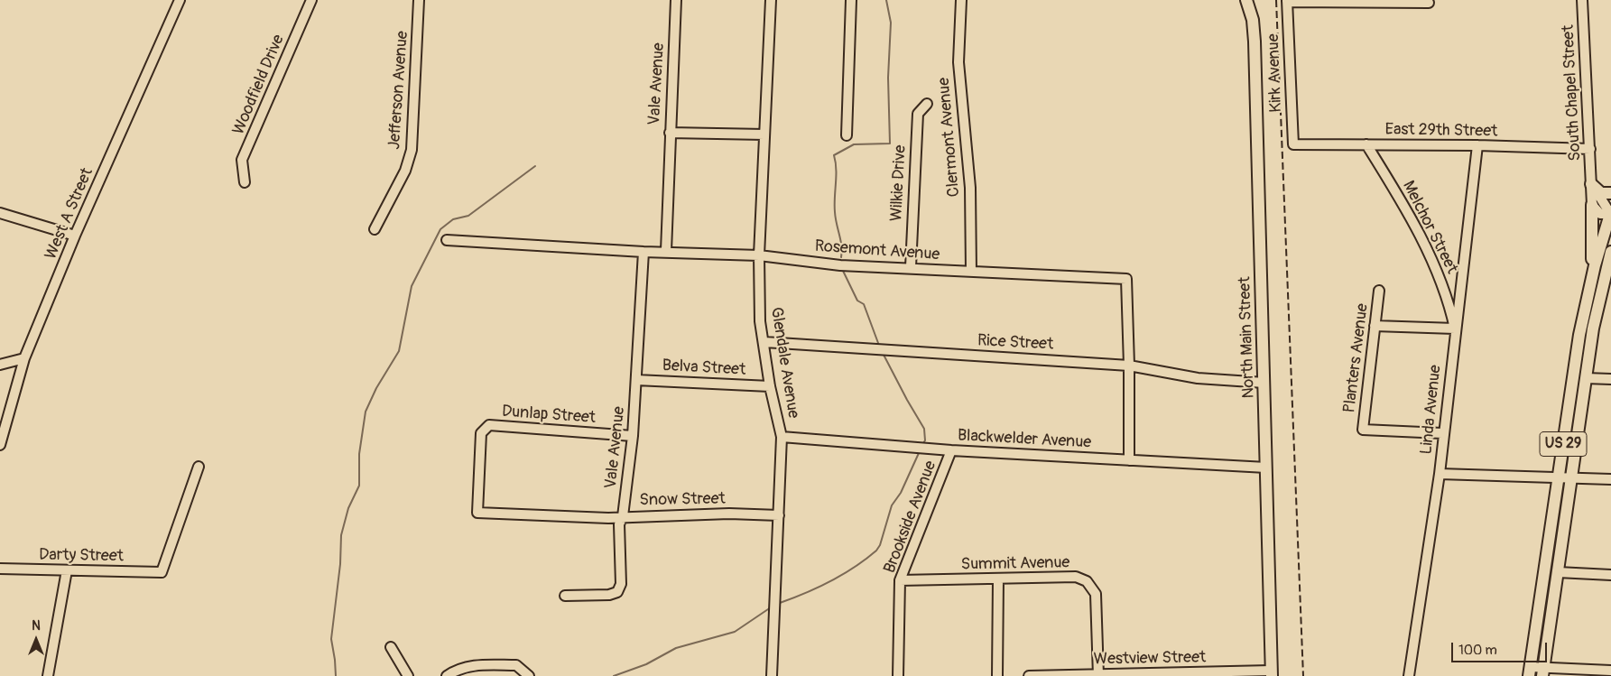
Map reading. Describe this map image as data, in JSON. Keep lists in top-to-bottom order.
{
  "streets": {
    "main road": ["North Main Street", "US 29"],
    "street": [
      "Kirk Avenue",
      "Vale Avenue",
      "Woodfield Drive",
      "Jefferson Avenue",
      "South Chapel Street",
      "East 29th Street",
      "Clermont Avenue",
      "Wilkie Drive",
      "West A Street",
      "Melchor Street",
      "Rosemont Avenue",
      "Rice Street",
      "Planters Avenue",
      "Glendale Avenue",
      "Belva Street",
      "Linda Avenue",
      "Dunlap Street",
      "Blackwelder Avenue",
      "Snow Street",
      "Brookside Avenue",
      "Darty Street",
      "Summit Avenue",
      "Westview Street"
    ]
  },
  "crossings": [
    ["Kirk Avenue", "East 29th Street"],
    ["Vale Avenue", "Rosemont Avenue"],
    ["Vale Avenue", "Belva Street"],
    ["Vale Avenue", "Dunlap Street"],
    ["Vale Avenue", "Snow Street"],
    ["South Chapel Street", "East 29th Street"],
    ["South Chapel Street", "US 29"],
    ["East 29th Street", "Melchor Street"],
    ["East 29th Street", "Linda Avenue"],
    ["Clermont Avenue", "Rosemont Avenue"],
    ["Wilkie Drive", "Rosemont Avenue"],
    ["Melchor Street", "Linda Avenue"],
    ["Rosemont Avenue", "Rice Street"],
    ["Rosemont Avenue", "Glendale Avenue"],
    ["Rosemont Avenue", "Blackwelder Avenue"],
    ["North Main Street", "Rice Street"],
    ["North Main Street", "Blackwelder Avenue"],
    ["North Main Street", "Westview Street"],
    ["Rice Street", "Glendale Avenue"],
    ["Planters Avenue", "Linda Avenue"],
    ["Glendale Avenue", "Belva Street"],
    ["Glendale Avenue", "Blackwelder Avenue"],
    ["Glendale Avenue", "Snow Street"],
    ["Dunlap Street", "Snow Street"],
    ["Blackwelder Avenue", "Brookside Avenue"],
    ["Brookside Avenue", "Summit Avenue"],
    ["Summit Avenue", "Westview Street"]
  ],
  "scale_bar": "100 m",
  "north": "top"
}
